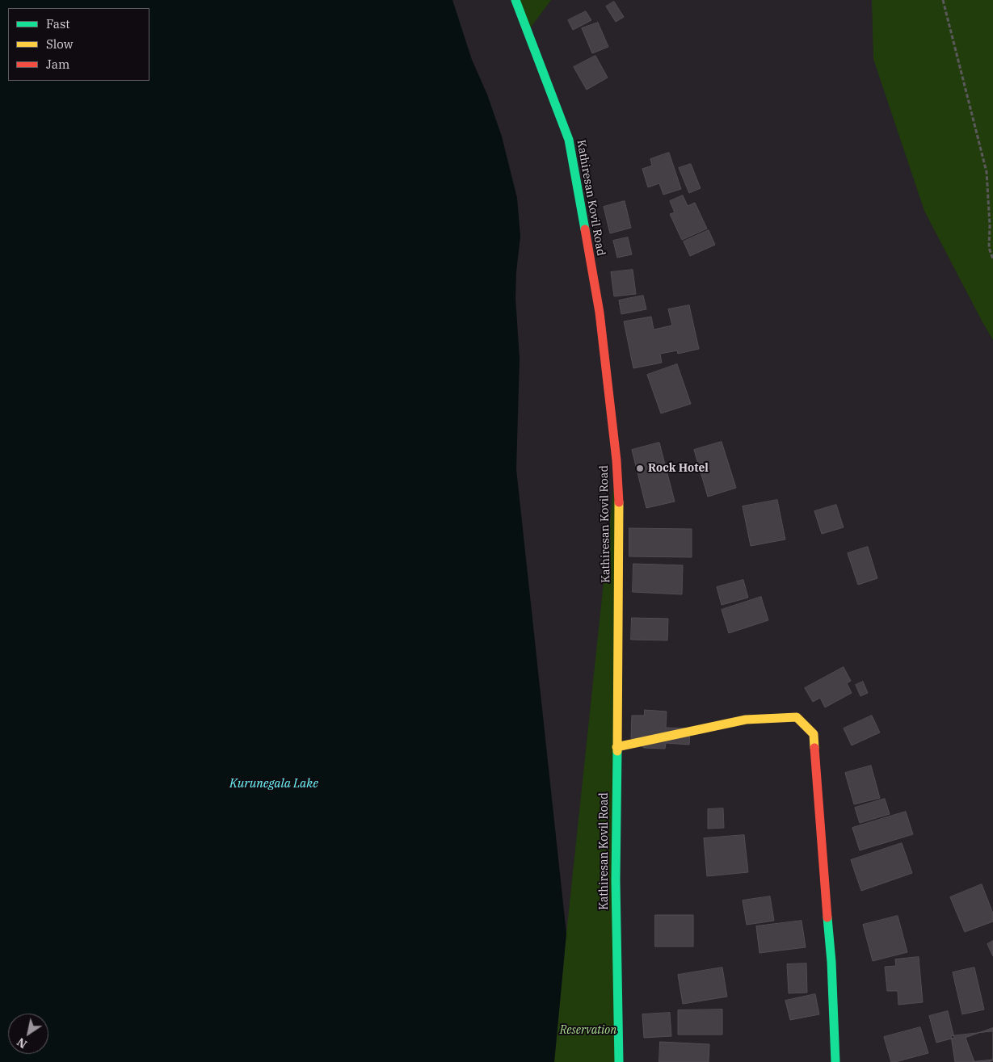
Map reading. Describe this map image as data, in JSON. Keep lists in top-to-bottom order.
{
  "streets": {
    "street": ["Kathiresan Kovil Road"]
  },
  "water": ["Kurunegala Lake"],
  "parks": ["Reservation"],
  "places": ["Rock Hotel"],
  "legend": ["Fast", "Slow", "Jam"],
  "north": "bottom left"
}
